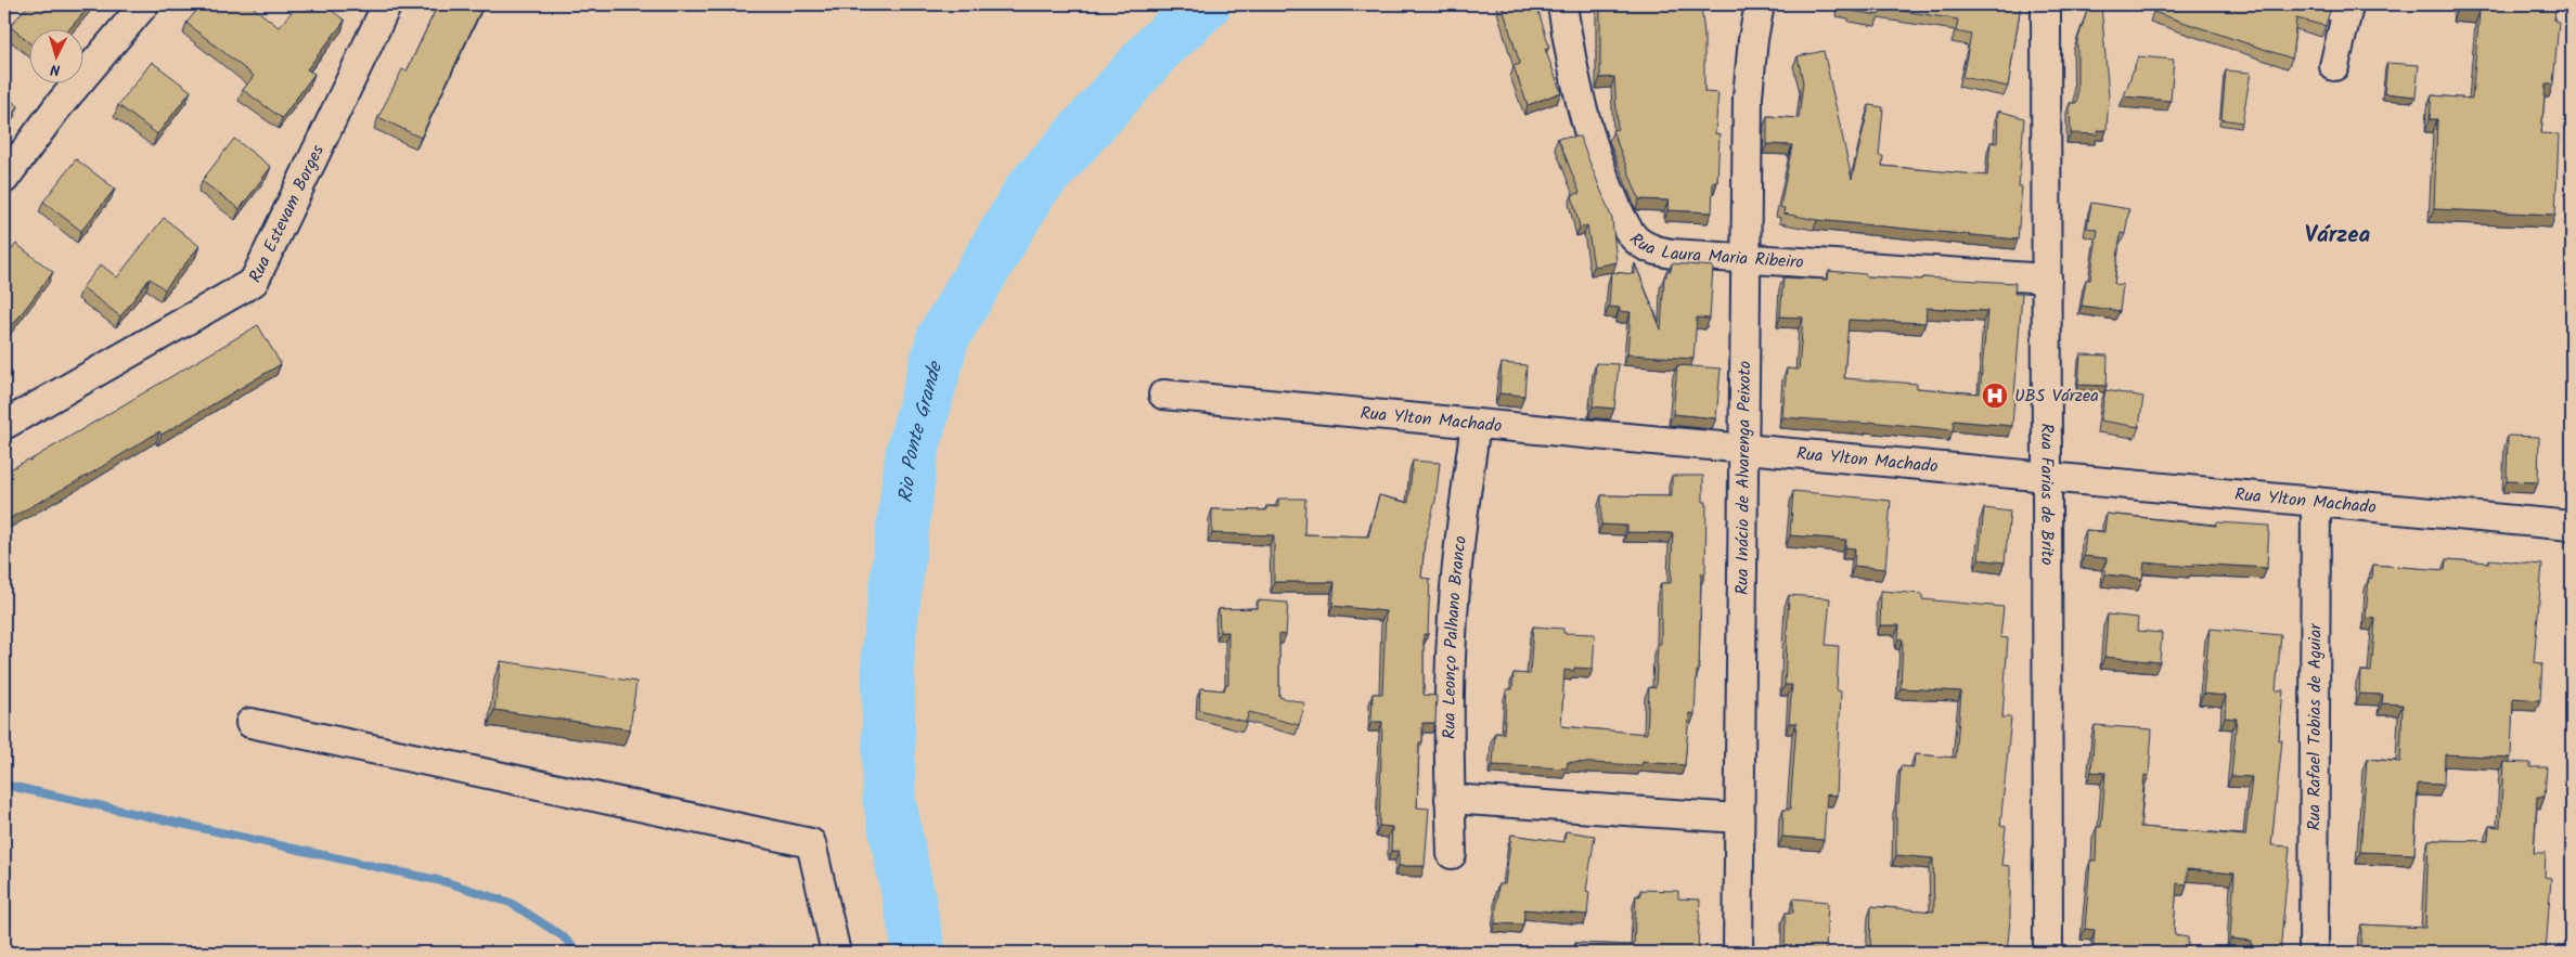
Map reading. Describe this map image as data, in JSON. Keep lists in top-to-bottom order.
{
  "streets": {
    "street": [
      "Rua Estevam Borges",
      "Rua Laura Maria Ribeiro",
      "Rua Ylton Machado",
      "Rua Inácio de Alvarenga Peixoto",
      "Rua Farias de Brito",
      "Rua Leonço Palhano Branco",
      "Rua Rafael Tobias de Aguiar"
    ]
  },
  "crossings": [
    ["Rua Laura Maria Ribeiro", "Rua Inácio de Alvarenga Peixoto"],
    ["Rua Laura Maria Ribeiro", "Rua Farias de Brito"],
    ["Rua Ylton Machado", "Rua Inácio de Alvarenga Peixoto"],
    ["Rua Ylton Machado", "Rua Farias de Brito"],
    ["Rua Ylton Machado", "Rua Leonço Palhano Branco"],
    ["Rua Ylton Machado", "Rua Rafael Tobias de Aguiar"]
  ],
  "districts": ["Várzea"],
  "water": ["Rio Ponte Grande"],
  "places": {
    "hospital": ["UBS Várzea"]
  },
  "north": "bottom"
}
